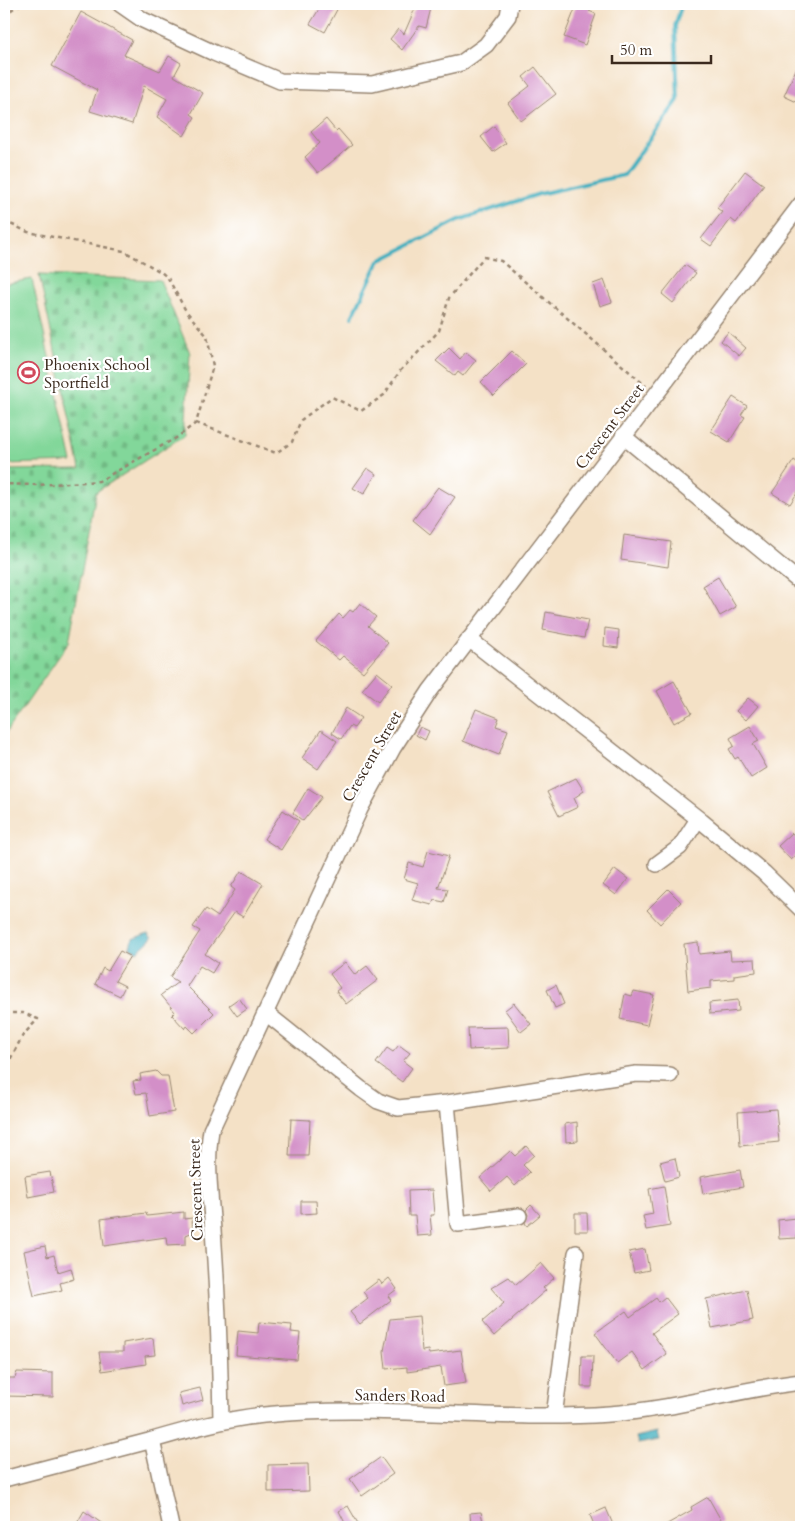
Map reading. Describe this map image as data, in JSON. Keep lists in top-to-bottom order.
{
  "streets": {
    "street": ["Crescent Street", "Sanders Road"]
  },
  "crossings": [
    ["Crescent Street", "Sanders Road"]
  ],
  "places": {
    "sports": ["Phoenix School Sportfield"]
  },
  "scale_bar": "50 m"
}
